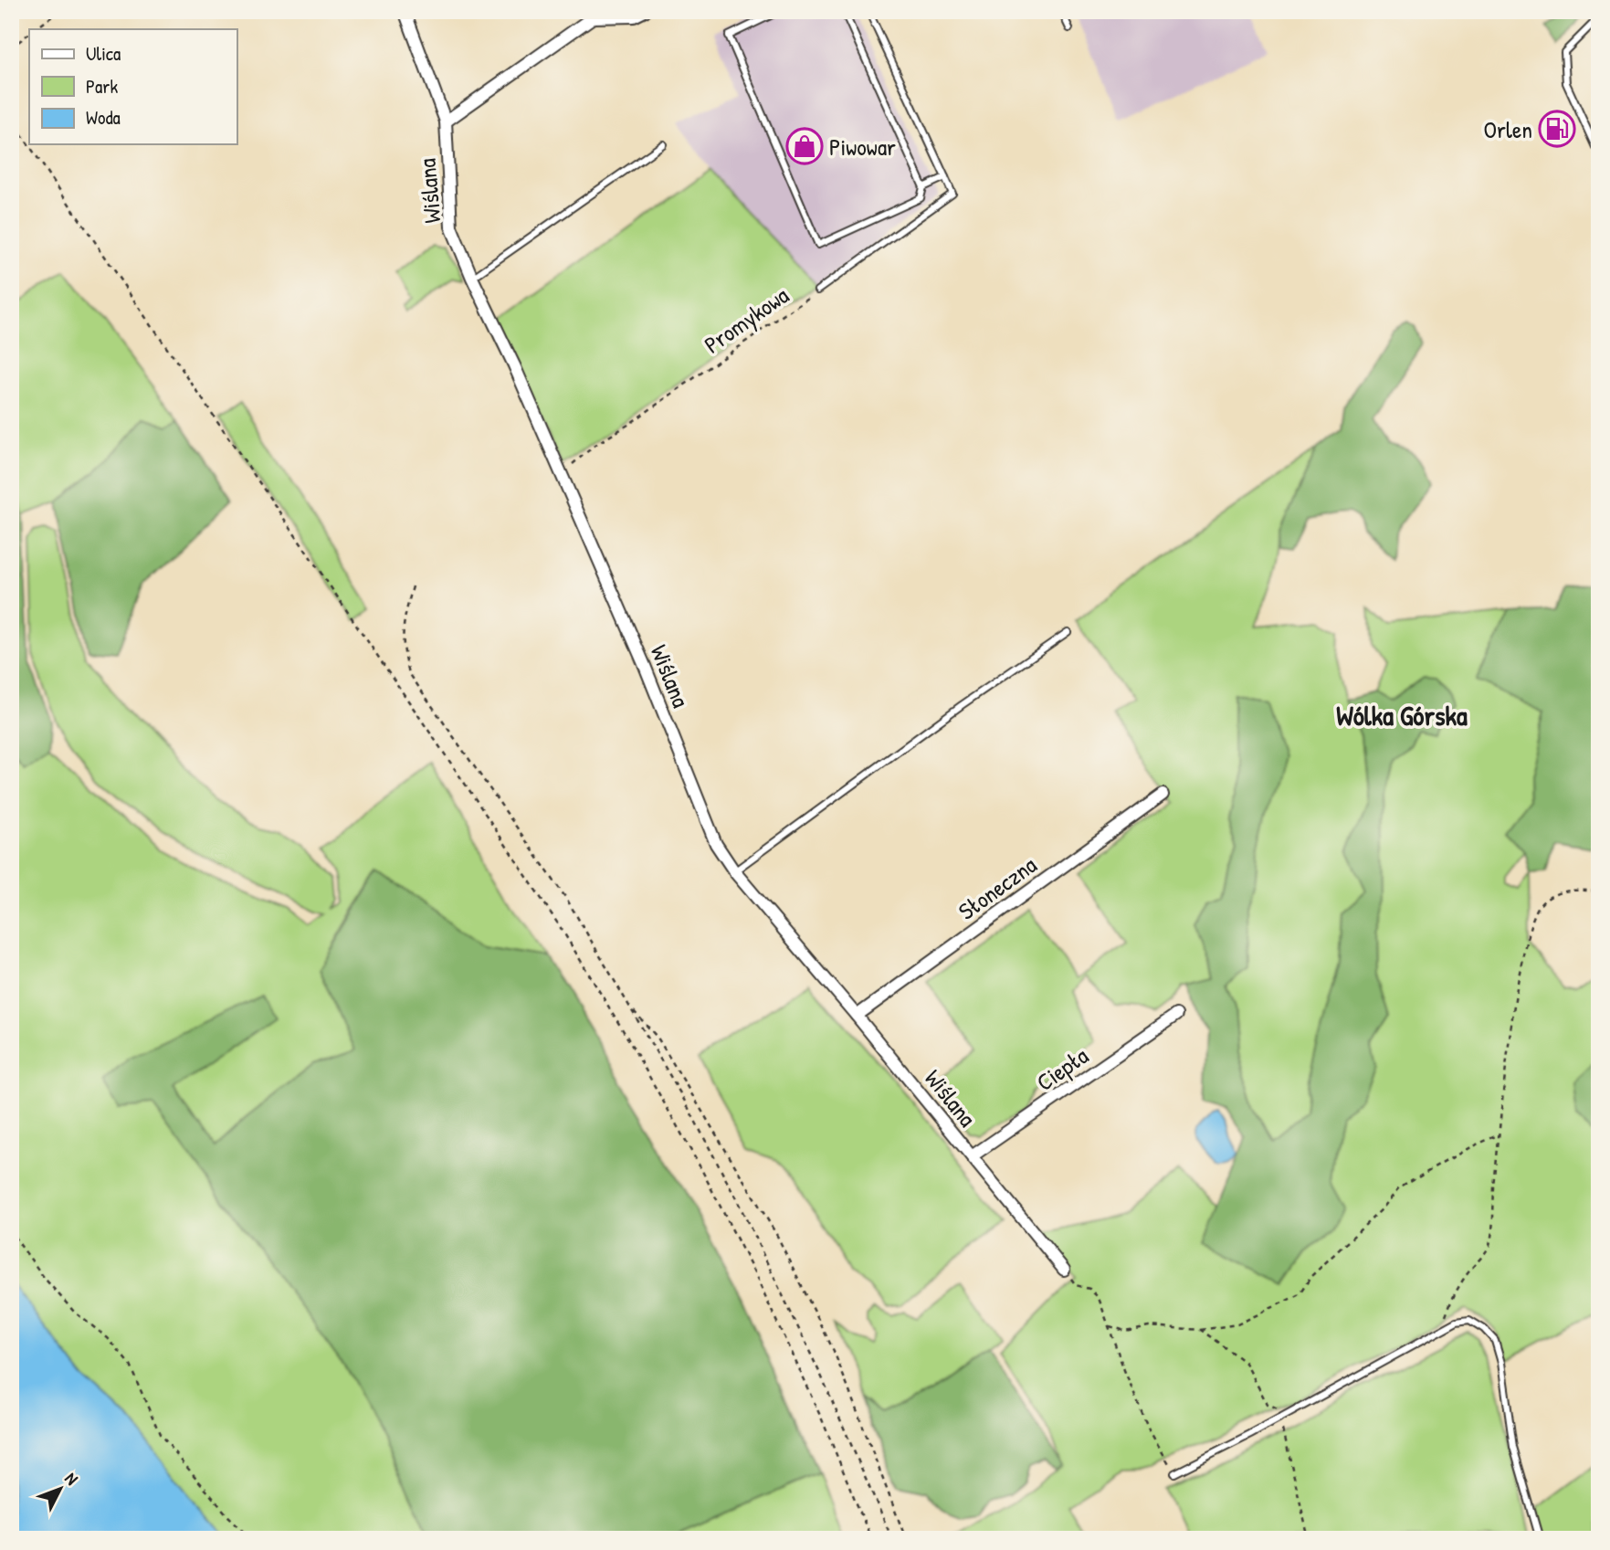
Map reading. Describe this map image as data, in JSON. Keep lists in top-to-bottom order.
{
  "streets": {
    "street": ["Wiślana", "Słoneczna", "Ciepła"],
    "lane": ["Promykowa"]
  },
  "crossings": [
    ["Wiślana", "Promykowa"],
    ["Wiślana", "Słoneczna"],
    ["Wiślana", "Ciepła"]
  ],
  "districts": ["Wólka Górska"],
  "places": {
    "fuel station": ["Orlen"],
    "shop": ["Piwowar"]
  },
  "legend": ["Ulica", "Park", "Woda"],
  "north": "top right"
}
